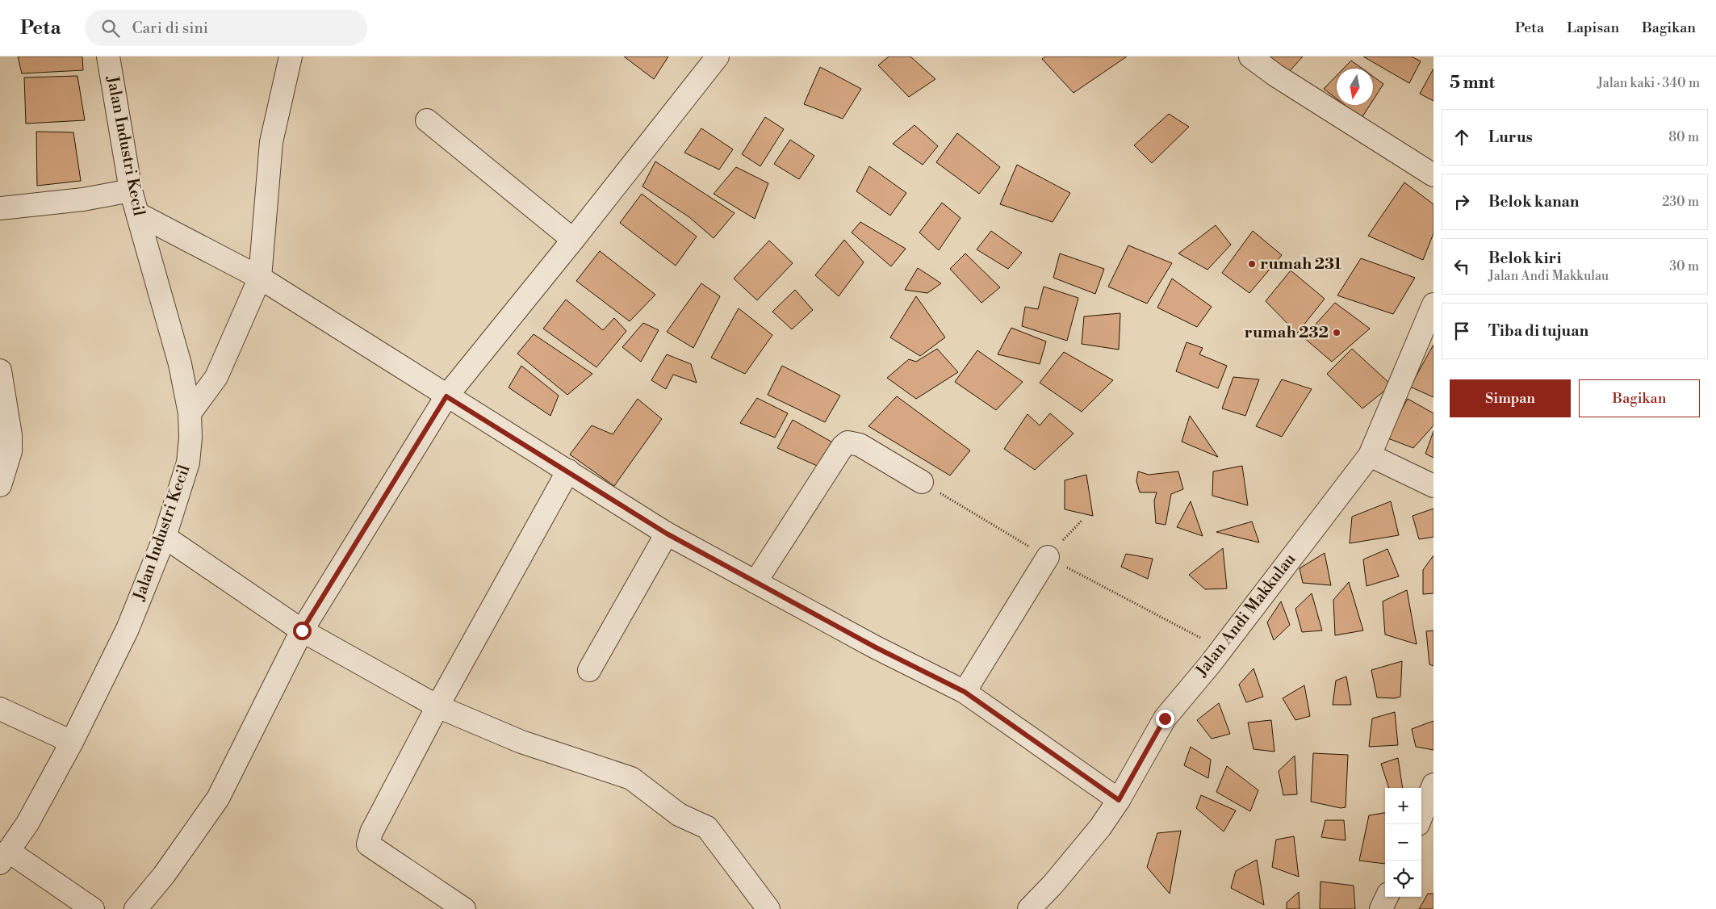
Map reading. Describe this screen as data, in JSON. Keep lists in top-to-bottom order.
{
  "streets": {
    "street": ["Jalan Industri Kecil", "Jalan Andi Makkulau"]
  },
  "places": ["rumah 231", "rumah 232"],
  "north": "bottom",
  "page": {
    "header": "Peta",
    "search": "Cari di sini",
    "nav": ["Peta", "Lapisan", "Bagikan"],
    "heading": ["5 mnt", "Jalan kaki · 340 m"],
    "list": [
      ["Lurus", "80 m"],
      ["Belok kanan", "230 m"],
      ["Belok kiri", "Jalan Andi Makkulau", "30 m"],
      "Tiba di tujuan"
    ],
    "buttons": ["Simpan", "Bagikan"],
    "map_buttons": ["+", "−"]
  }
}
